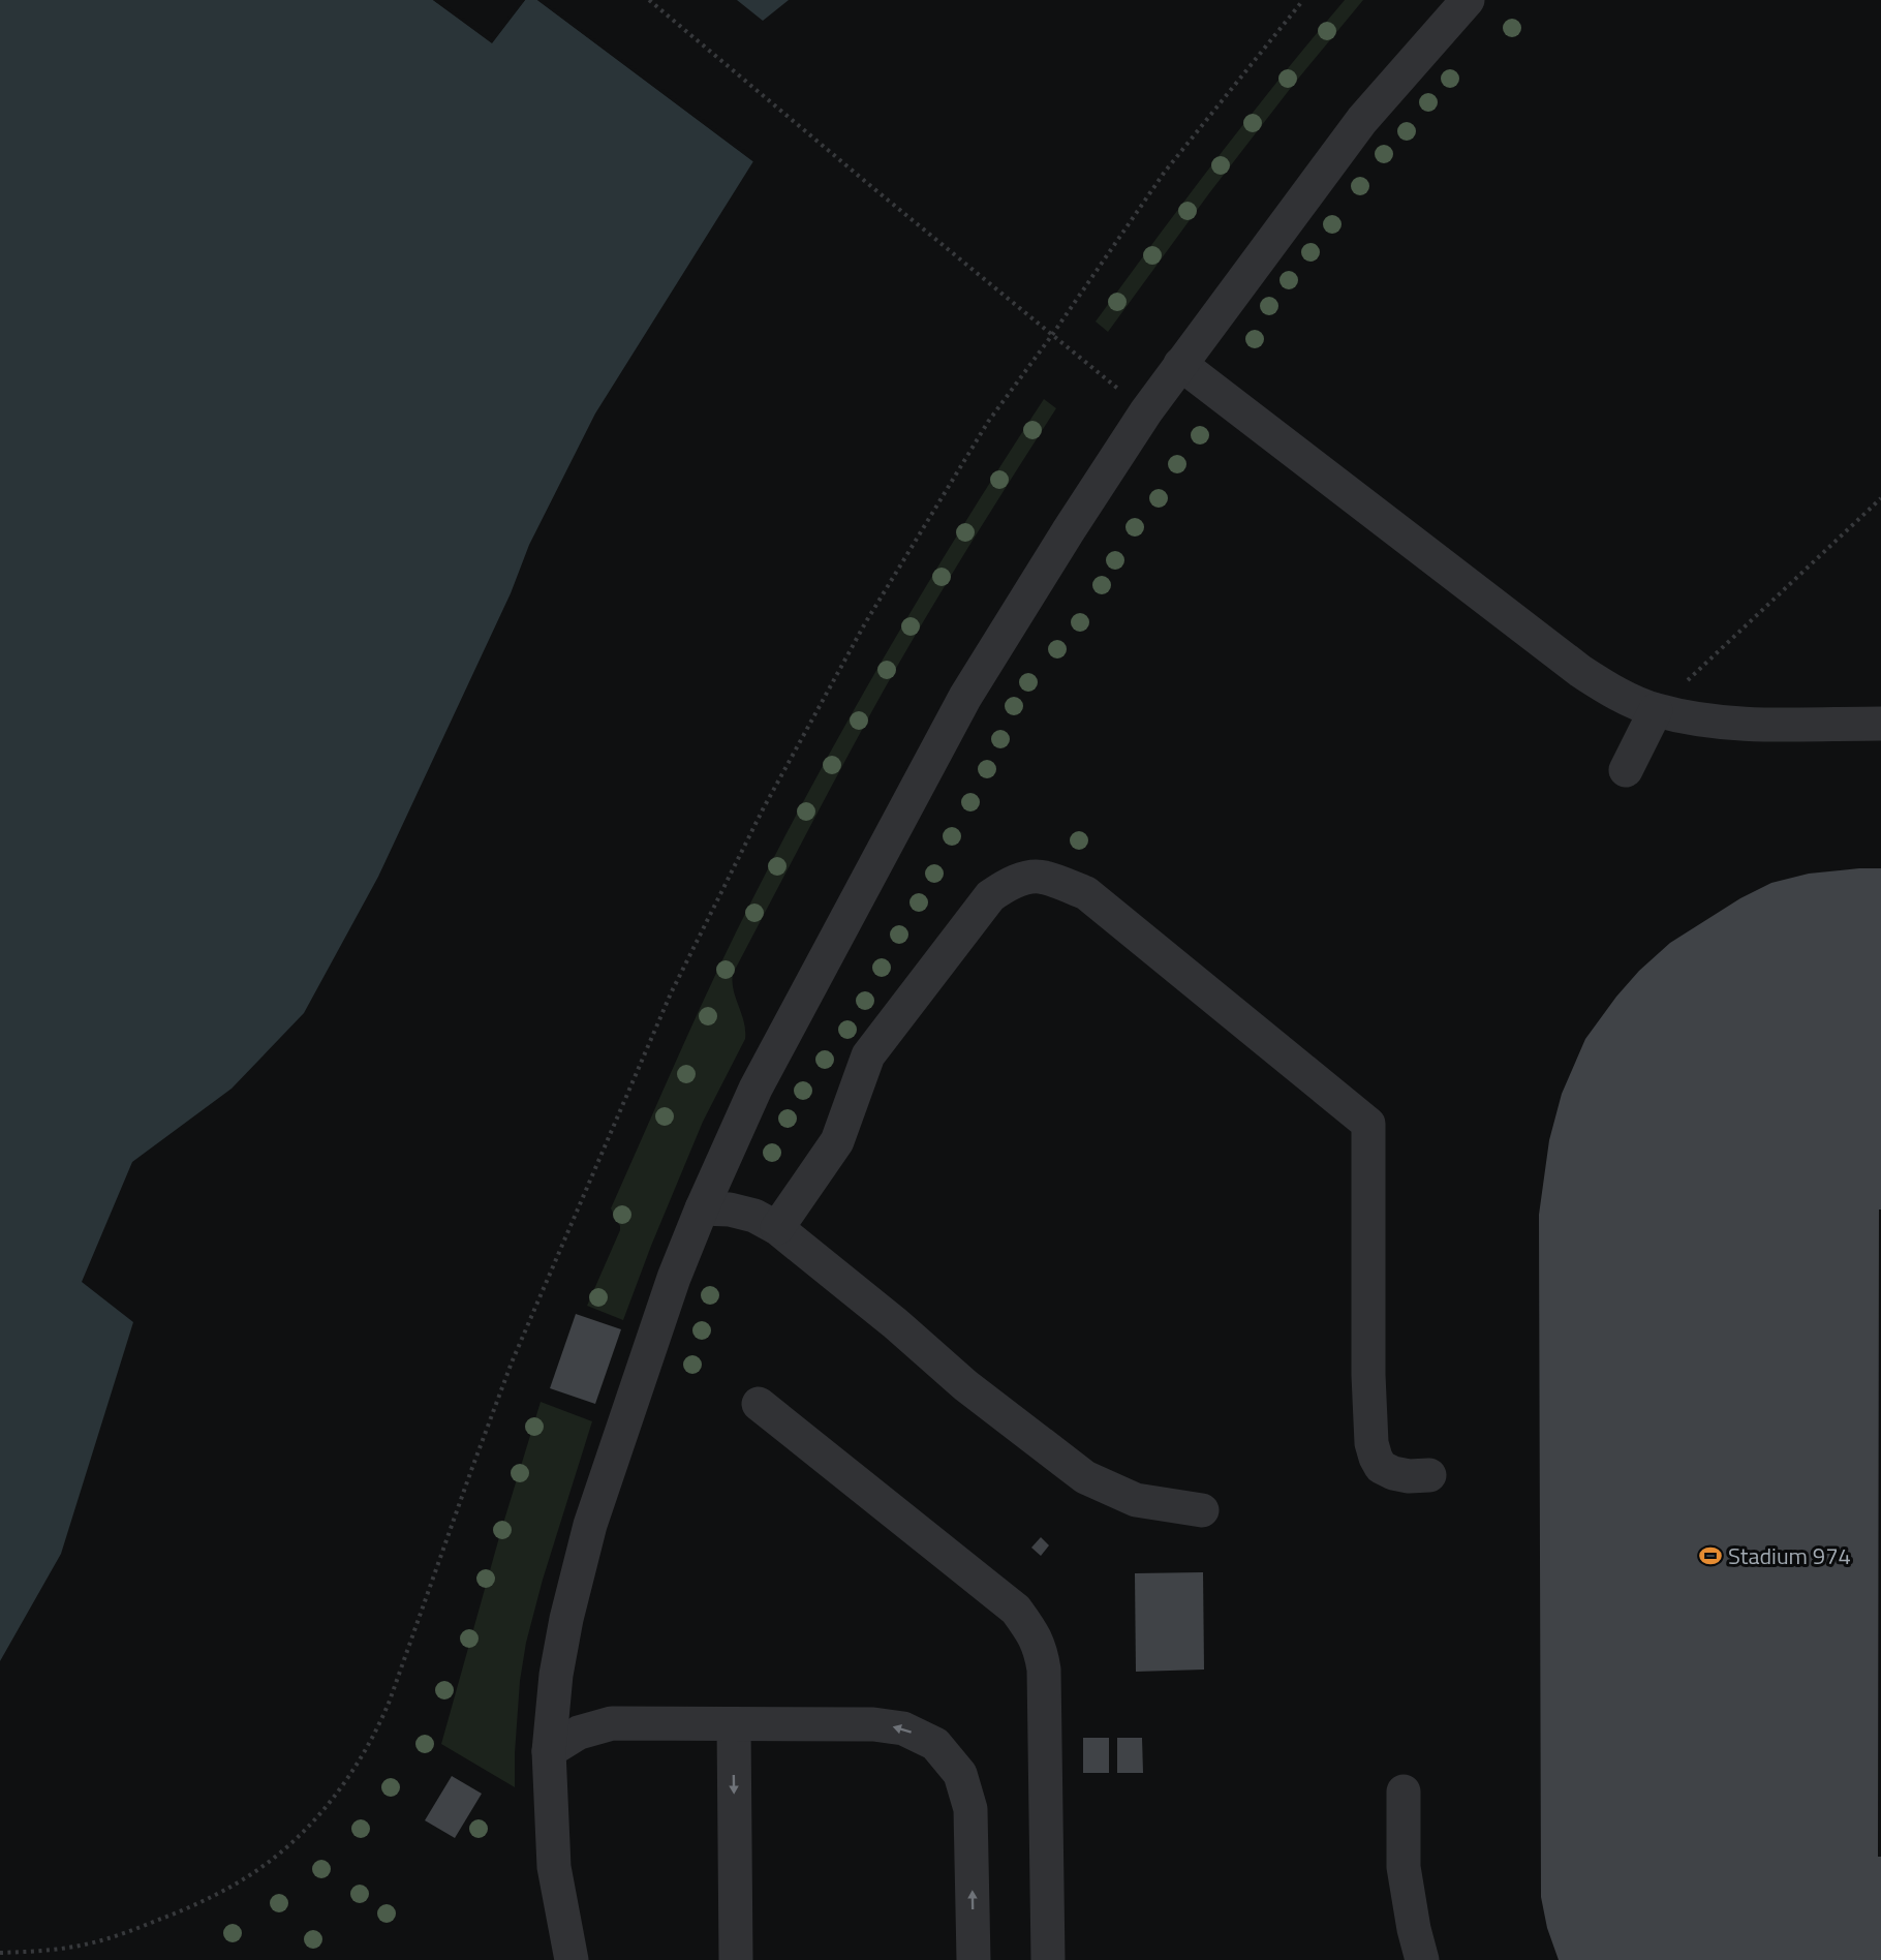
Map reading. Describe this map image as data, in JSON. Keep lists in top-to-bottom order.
{
  "places": {
    "sports": ["Stadium 974"]
  }
}
